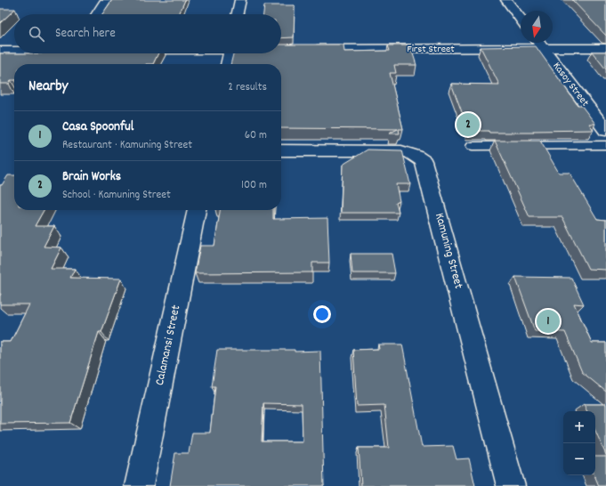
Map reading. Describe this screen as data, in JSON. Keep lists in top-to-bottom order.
{
  "streets": {
    "street": [
      "First Street",
      "Kasoy Street",
      "Kamuning Street",
      "Calamansi Street"
    ]
  },
  "crossings": [
    ["First Street", "Kasoy Street"]
  ],
  "north": "bottom",
  "page": {
    "search": "Search here",
    "heading": ["Nearby", "2 results"],
    "list": [
      {
        "mark": "1",
        "name": "Casa Spoonful",
        "note": "Restaurant · Kamuning Street",
        "value": "60 m"
      },
      {
        "mark": "2",
        "name": "Brain Works",
        "note": "School · Kamuning Street",
        "value": "100 m"
      }
    ],
    "pins": ["2", "1"],
    "map_buttons": ["+", "−"]
  }
}
